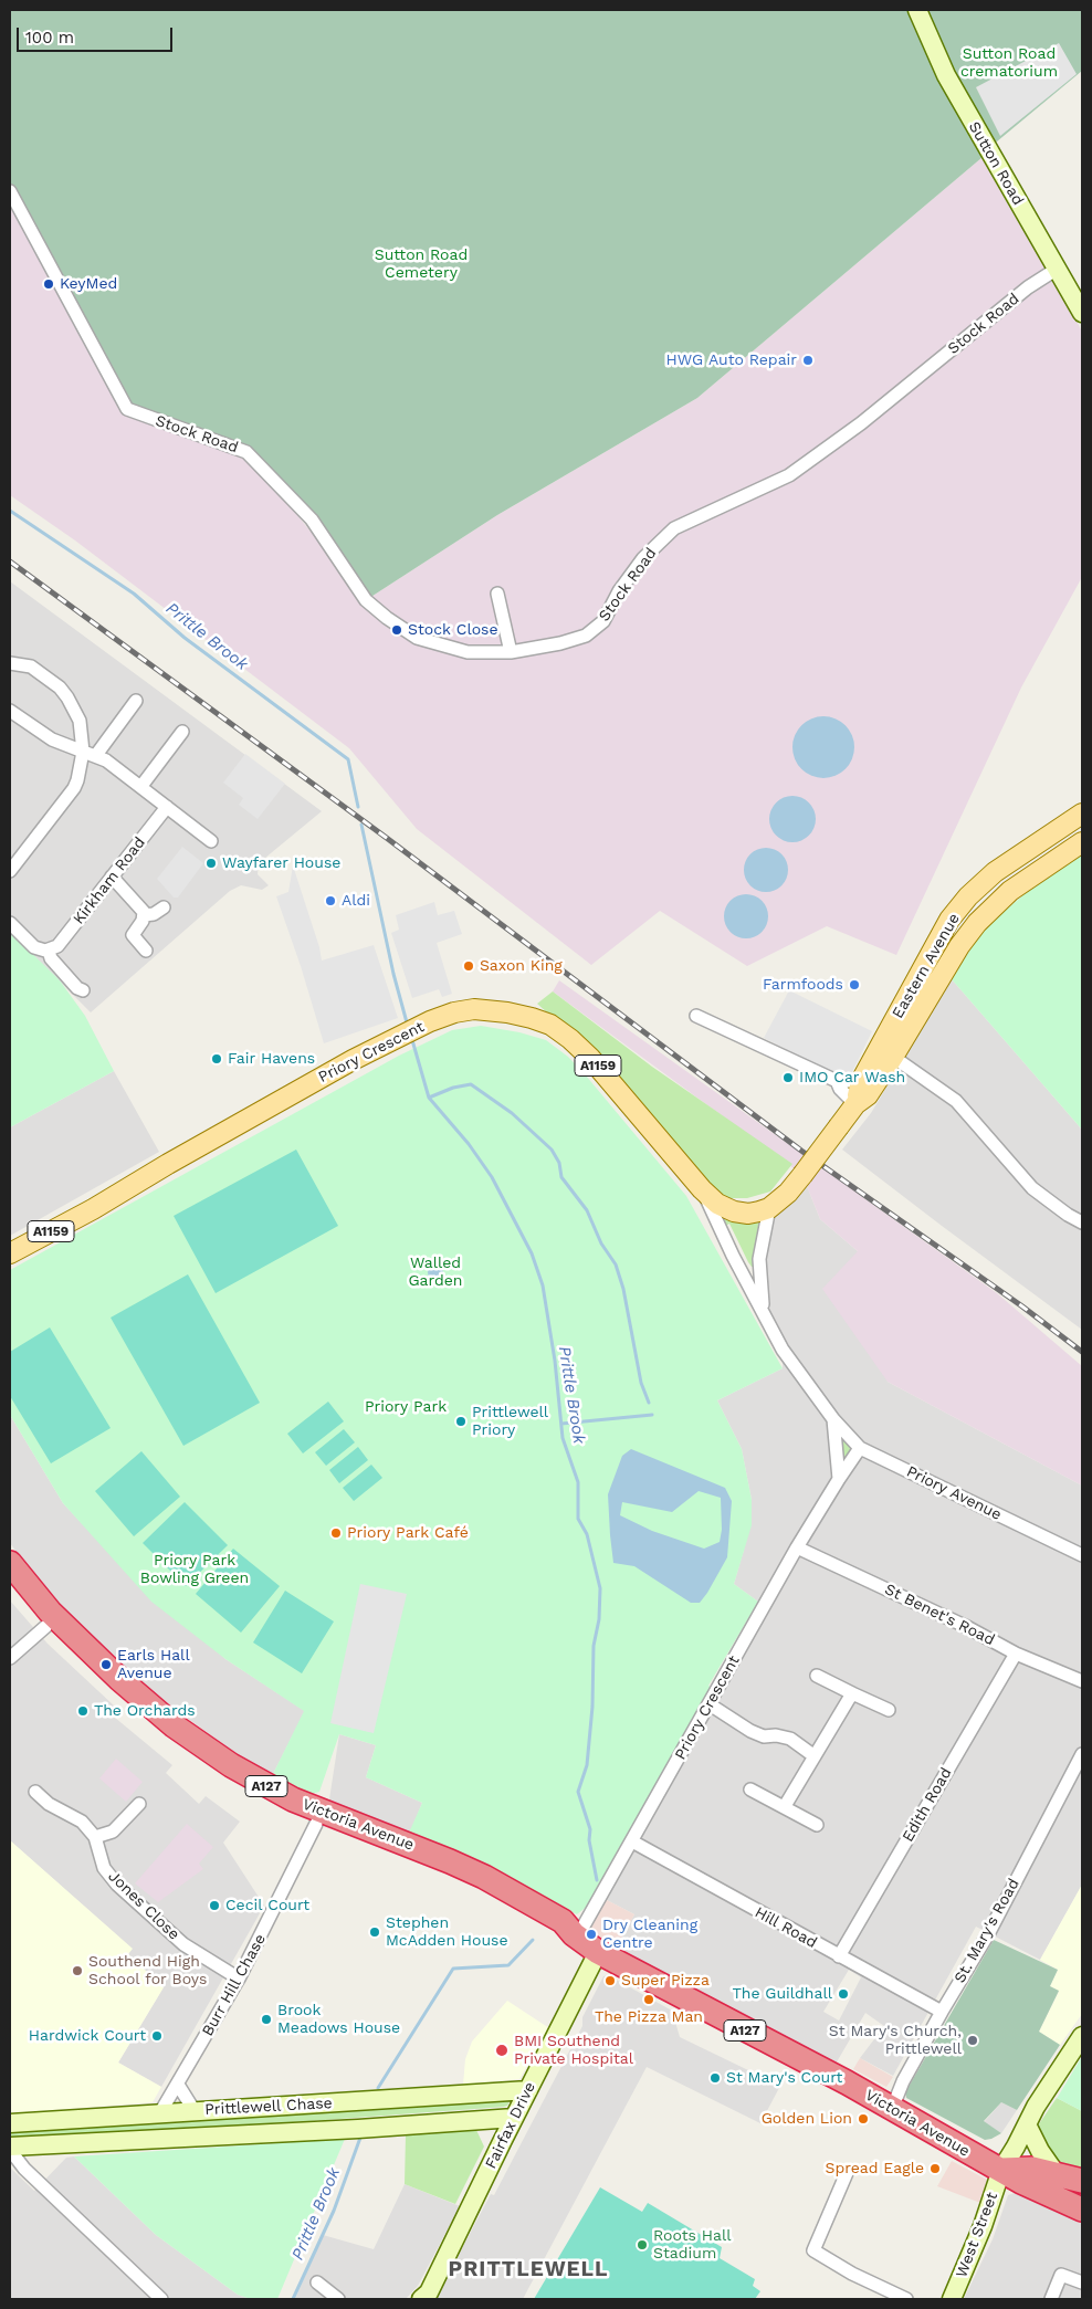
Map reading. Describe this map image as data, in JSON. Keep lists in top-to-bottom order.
{
  "streets": {
    "highway": ["A127", "Victoria Avenue"],
    "main road": ["Eastern Avenue", "Priory Crescent", "A1159"],
    "street": [
      "Sutton Road",
      "Stock Road",
      "Kirkham Road",
      "Priory Avenue",
      "St Benet's Road",
      "Edith Road",
      "Jones Close",
      "Hill Road",
      "St. Mary's Road",
      "Burr Hill Chase",
      "Prittlewell Chase",
      "Fairfax Drive",
      "West Street"
    ]
  },
  "crossings": [
    ["Sutton Road", "Stock Road"],
    ["Eastern Avenue", "Priory Crescent"],
    ["Priory Crescent", "Priory Avenue"],
    ["Priory Crescent", "St Benet's Road"],
    ["Priory Crescent", "Victoria Avenue"],
    ["Priory Crescent", "Hill Road"],
    ["St Benet's Road", "Edith Road"],
    ["Edith Road", "Hill Road"],
    ["Victoria Avenue", "St. Mary's Road"],
    ["Victoria Avenue", "Burr Hill Chase"],
    ["Victoria Avenue", "Fairfax Drive"],
    ["Victoria Avenue", "West Street"],
    ["Jones Close", "Burr Hill Chase"],
    ["Hill Road", "St. Mary's Road"],
    ["Burr Hill Chase", "Prittlewell Chase"],
    ["Prittlewell Chase", "Fairfax Drive"]
  ],
  "districts": ["PRITTLEWELL"],
  "water": ["Prittle Brook"],
  "parks": [
    "Sutton Road crematorium",
    "Sutton Road Cemetery",
    "Walled Garden",
    "Priory Park",
    "Priory Park Bowling Green"
  ],
  "places": [
    "KeyMed",
    "HWG Auto Repair",
    "Stock Close",
    "Wayfarer House",
    "Aldi",
    "Saxon King",
    "Farmfoods",
    "Fair Havens",
    "IMO Car Wash",
    "Prittlewell Priory",
    "Priory Park Café",
    "Earls Hall Avenue",
    "The Orchards",
    "Cecil Court",
    "Stephen McAdden House",
    "Dry Cleaning Centre",
    "Southend High School for Boys",
    "Super Pizza",
    "The Guildhall",
    "The Pizza Man",
    "Brook Meadows House",
    "Hardwick Court",
    "St Mary's Church, Prittlewell",
    "BMI Southend Private Hospital",
    "St Mary's Court",
    "Golden Lion",
    "Spread Eagle",
    "Roots Hall Stadium"
  ],
  "scale_bar": "100 m"
}
